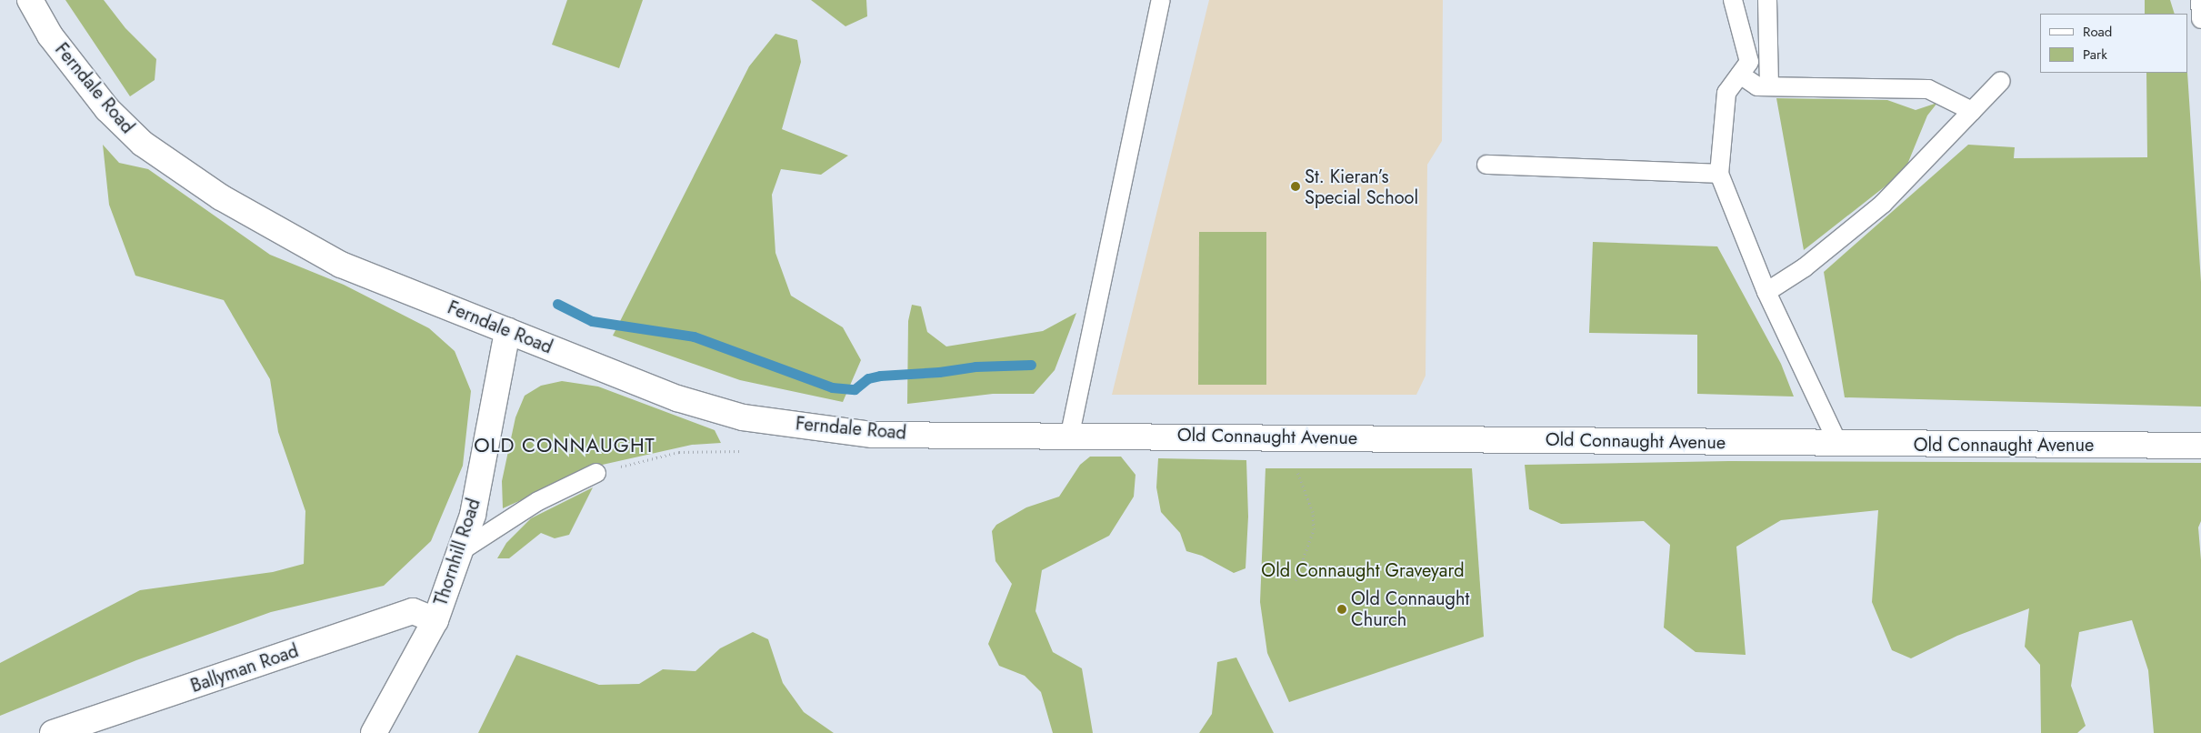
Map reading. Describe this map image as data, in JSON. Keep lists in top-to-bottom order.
{
  "streets": {
    "street": [
      "Ferndale Road",
      "Old Connaught Avenue",
      "Thornhill Road",
      "Ballyman Road"
    ]
  },
  "crossings": [
    ["Ferndale Road", "Old Connaught Avenue"],
    ["Ferndale Road", "Thornhill Road"],
    ["Thornhill Road", "Ballyman Road"]
  ],
  "districts": ["OLD CONNAUGHT"],
  "parks": ["Old Connaught Graveyard"],
  "places": ["St. Kieran’s Special School", "Old Connaught Church"],
  "legend": ["Road", "Park"]
}
